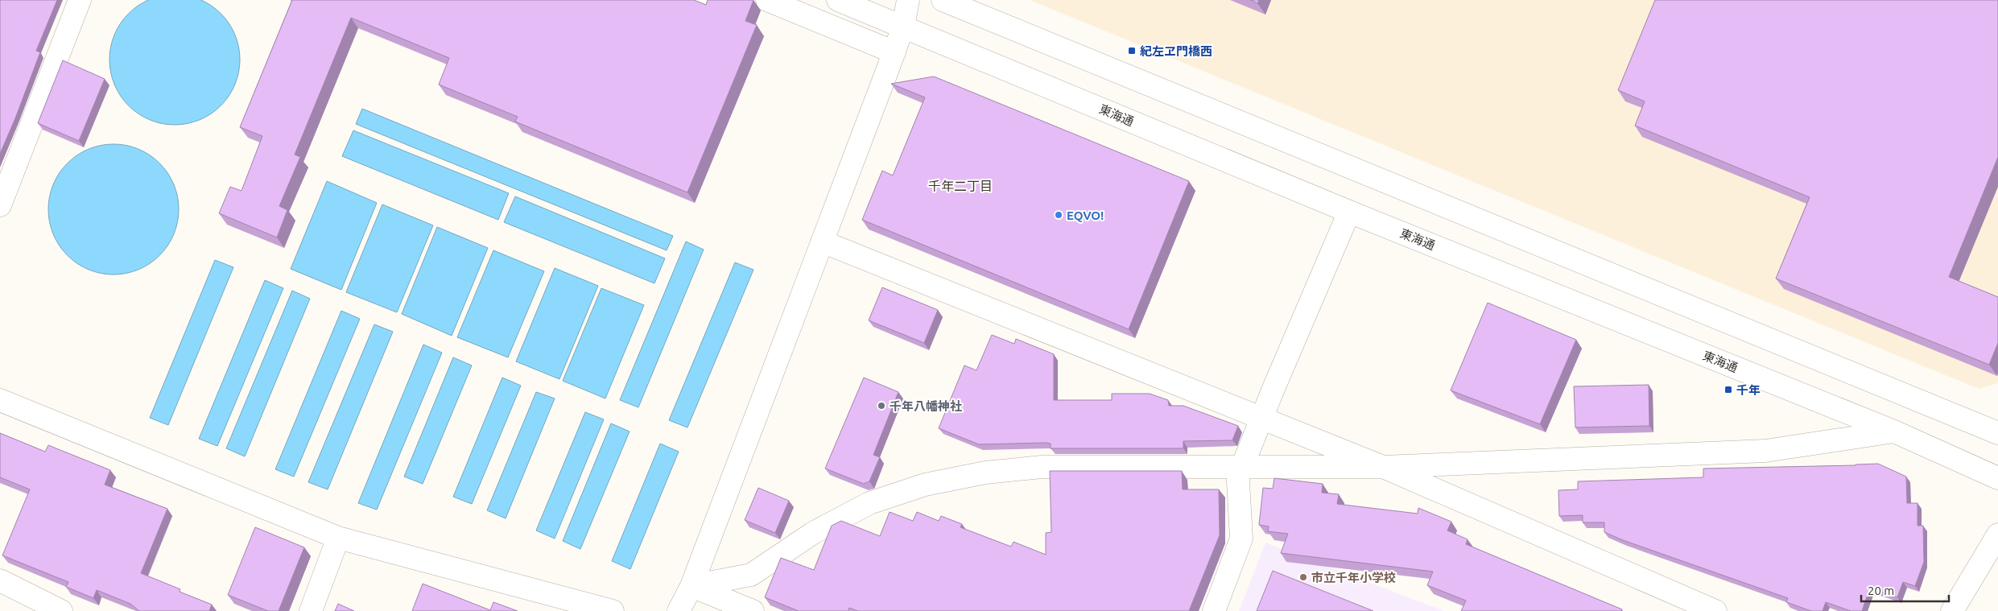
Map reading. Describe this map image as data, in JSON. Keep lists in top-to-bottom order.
{
  "streets": {
    "main road": ["東海通"]
  },
  "districts": ["千年二丁目"],
  "places": {
    "transit": ["紀左ヱ門橋西", "千年"],
    "other": ["EQVO!", "千年八幡神社", "市立千年小学校"]
  },
  "scale_bar": "20 m"
}
